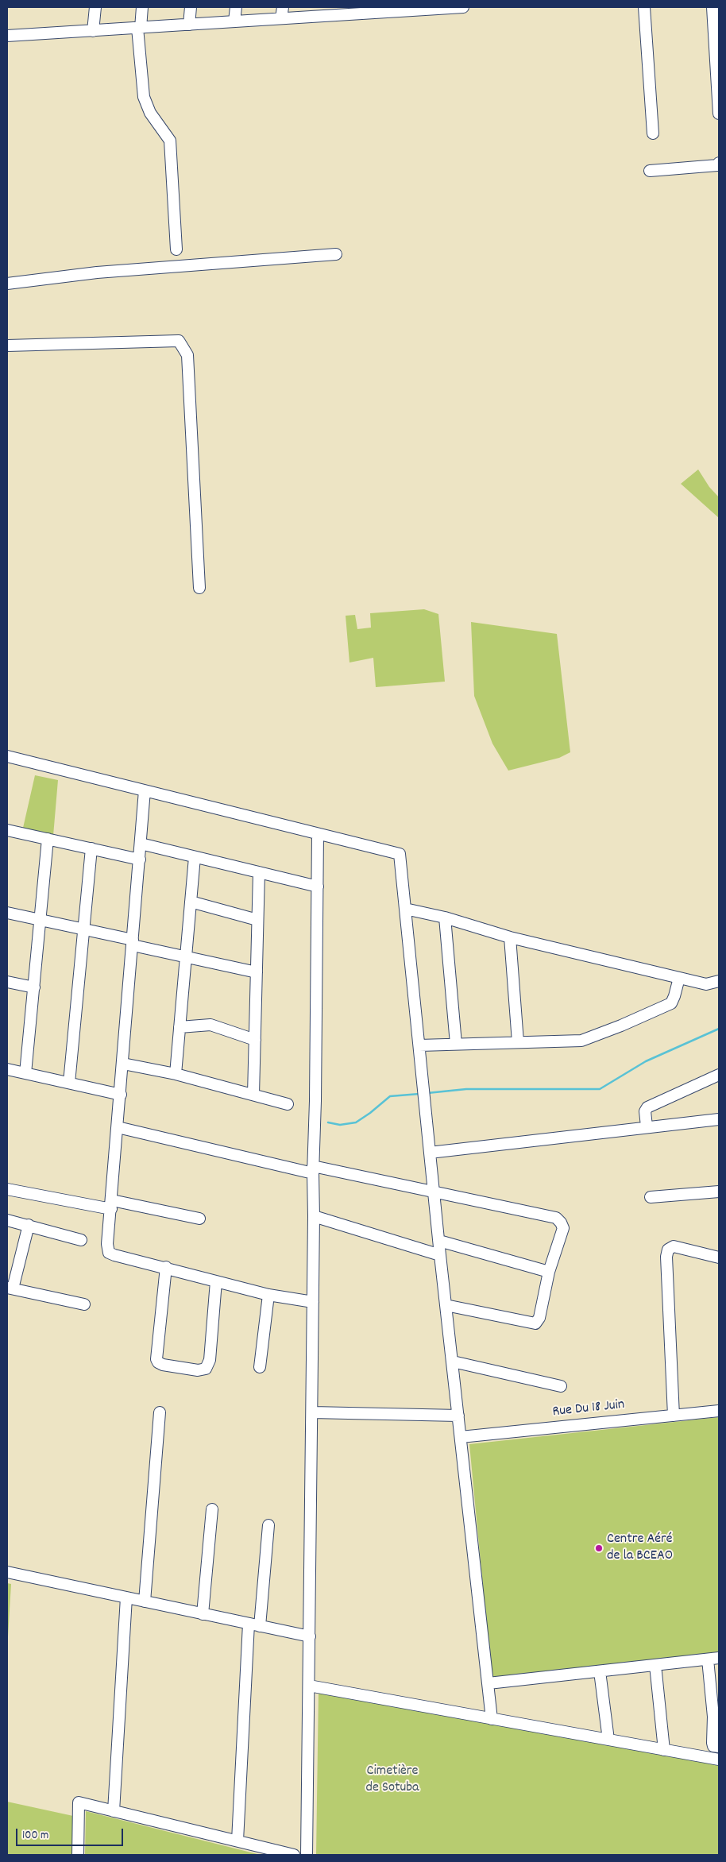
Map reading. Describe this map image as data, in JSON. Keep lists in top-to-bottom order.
{
  "streets": {
    "street": ["Rue Du 18 Juin"]
  },
  "parks": ["Cimetière de Sotuba"],
  "places": ["Centre Aéré de la BCEAO"],
  "scale_bar": "100 m"
}
